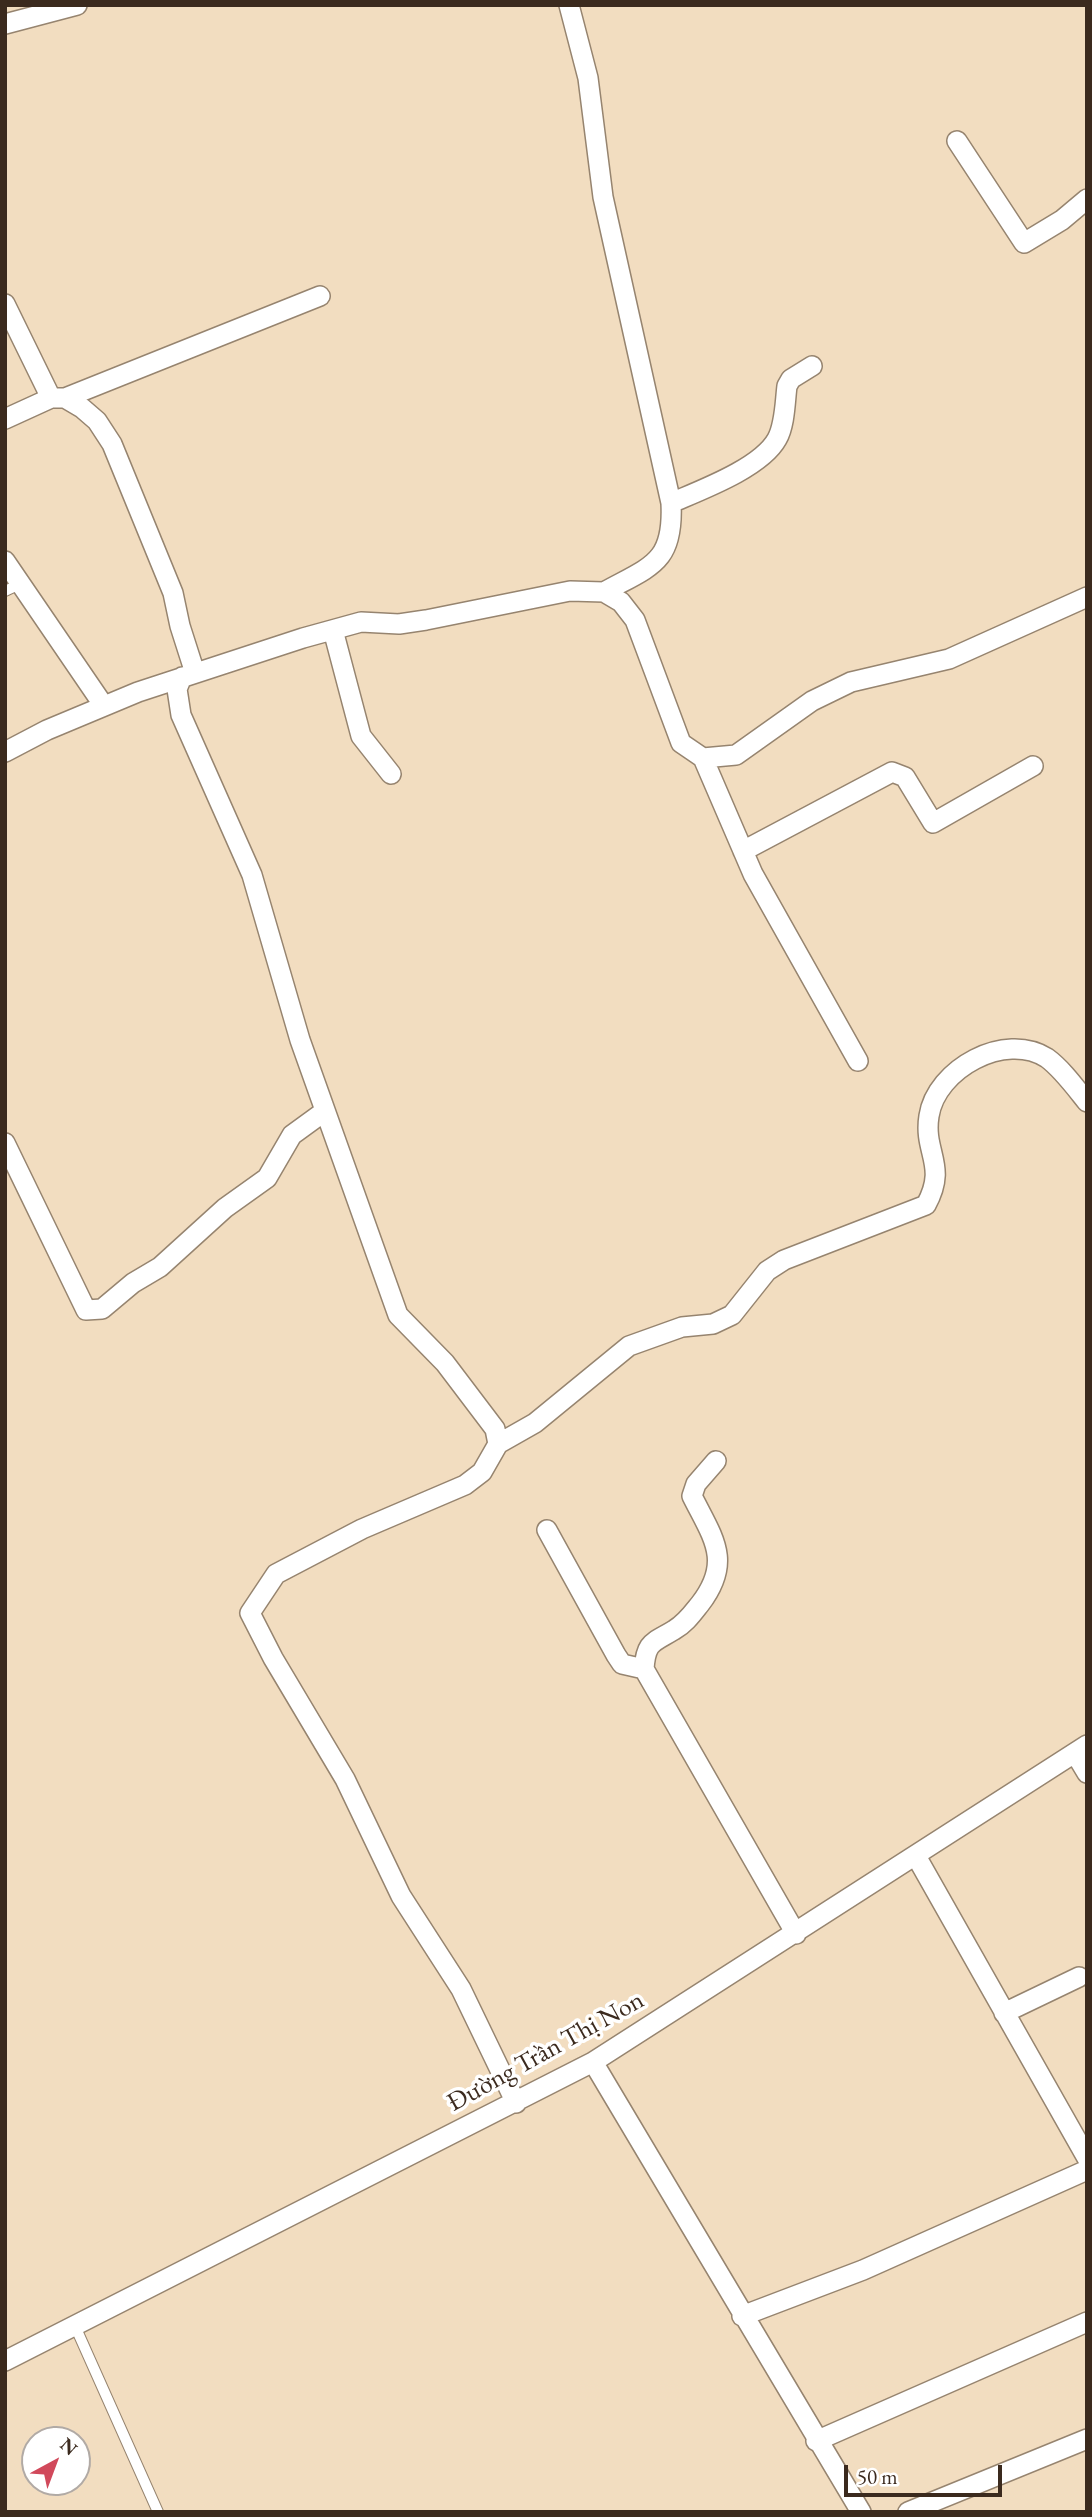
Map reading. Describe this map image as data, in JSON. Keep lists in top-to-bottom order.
{
  "streets": {
    "street": ["Đường Trần Thị Non"]
  },
  "scale_bar": "50 m",
  "north": "top right"
}
